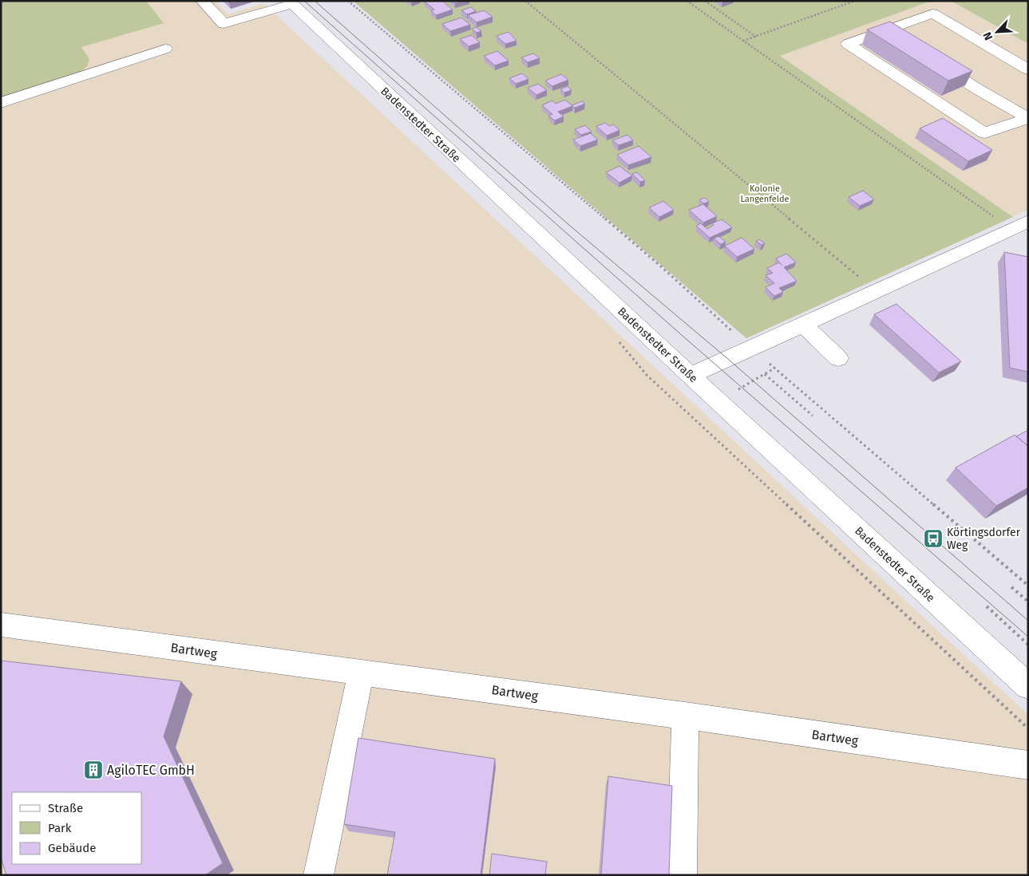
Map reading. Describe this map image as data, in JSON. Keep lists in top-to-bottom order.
{
  "streets": {
    "street": ["Badenstedter Straße", "Bartweg"]
  },
  "parks": ["Kolonie Langenfelde"],
  "places": {
    "bus stop": ["Körtingsdorfer Weg"],
    "building": ["AgiloTEC GmbH"]
  },
  "legend": ["Straße", "Park", "Gebäude"],
  "north": "bottom left"
}
